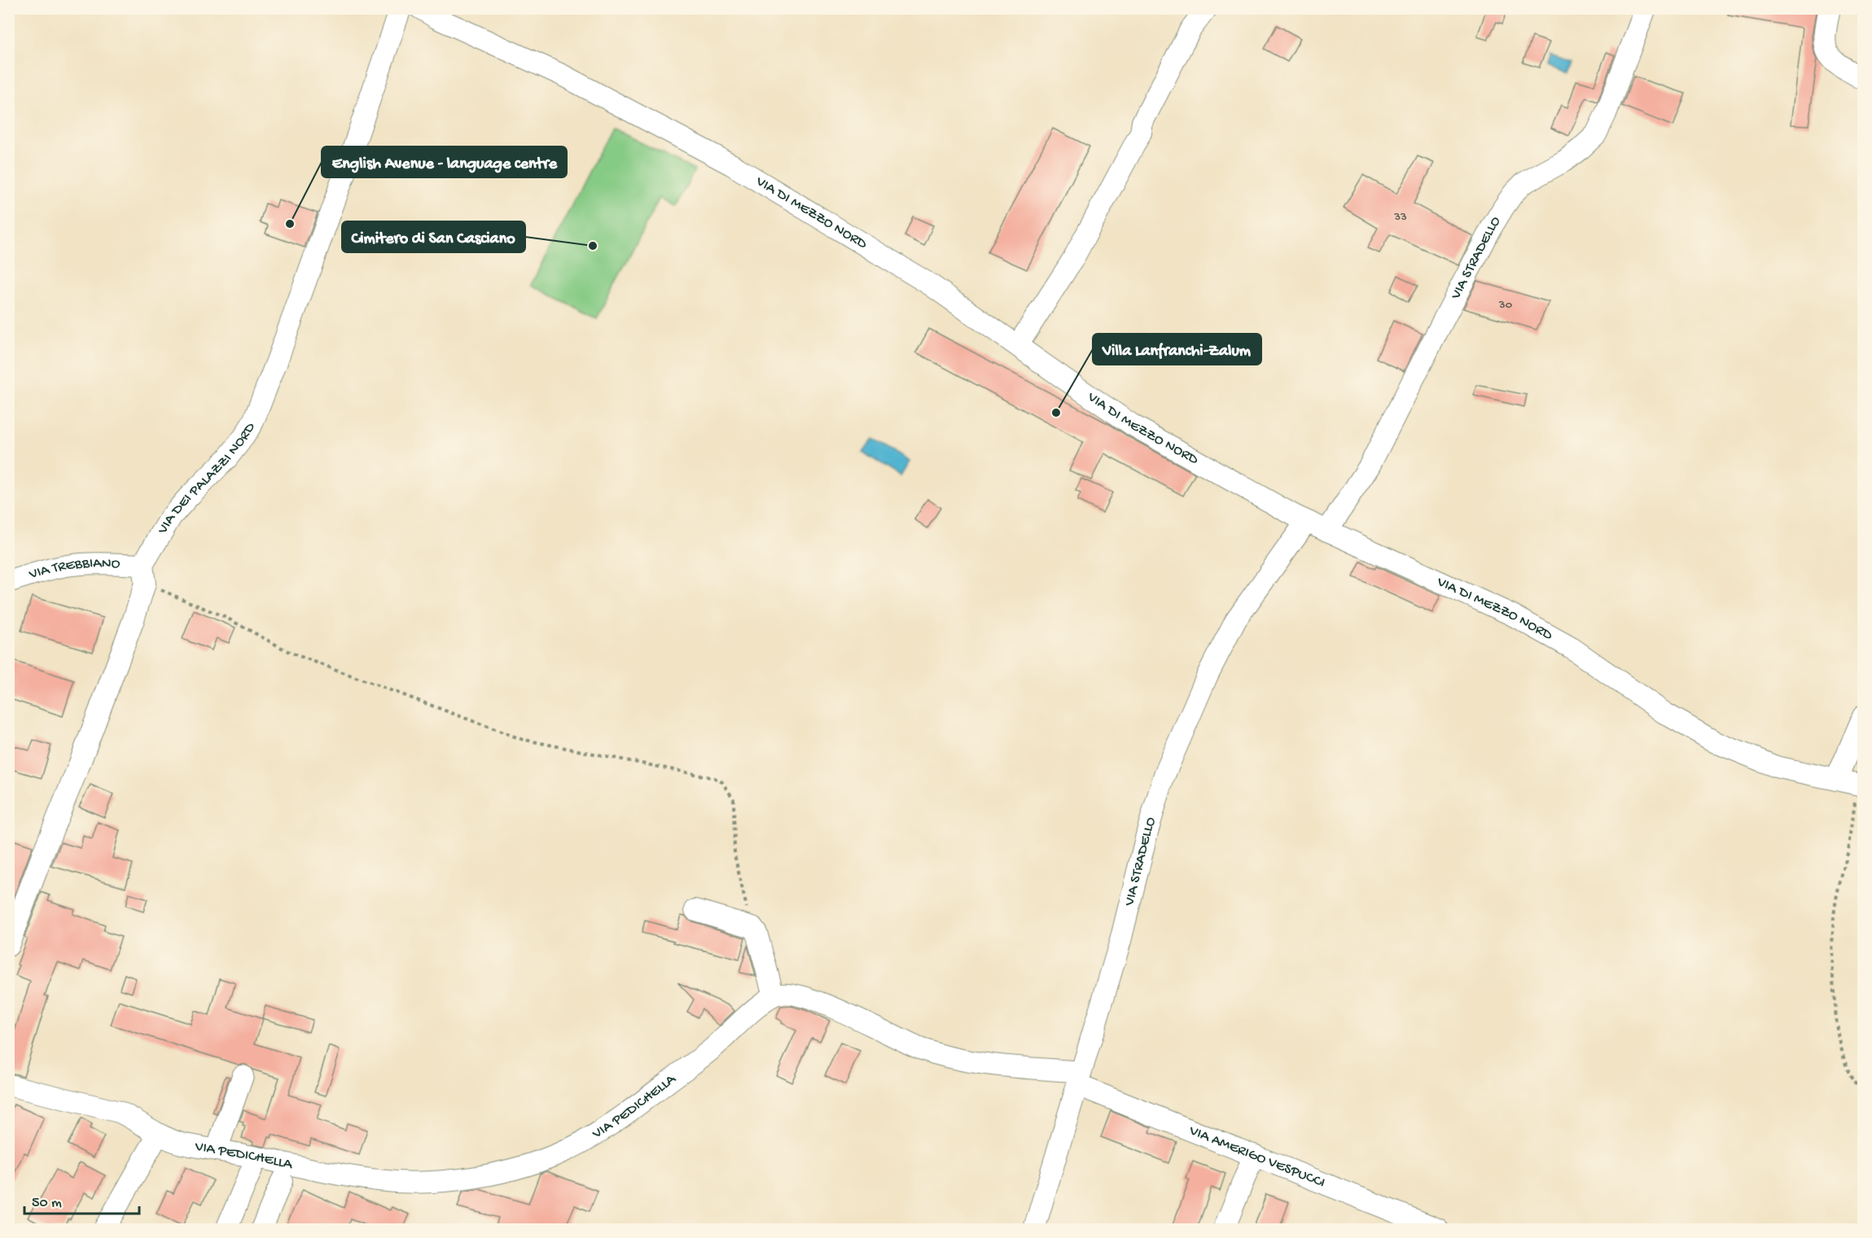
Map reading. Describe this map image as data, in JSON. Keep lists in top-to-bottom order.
{
  "streets": {
    "street": [
      "VIA DI MEZZO NORD",
      "VIA STRADELLO",
      "VIA DEI PALAZZI NORD",
      "VIA TREBBIANO",
      "VIA PEDICHELLA",
      "VIA AMERIGO VESPUCCI"
    ]
  },
  "crossings": [
    ["VIA DI MEZZO NORD", "VIA STRADELLO"],
    ["VIA STRADELLO", "VIA AMERIGO VESPUCCI"],
    ["VIA DEI PALAZZI NORD", "VIA TREBBIANO"]
  ],
  "places": ["English Avenue - language centre", "Cimitero di San Casciano", "Villa Lanfranchi-Zalum"],
  "house_numbers": ["33", "30"],
  "scale_bar": "50 m"
}
